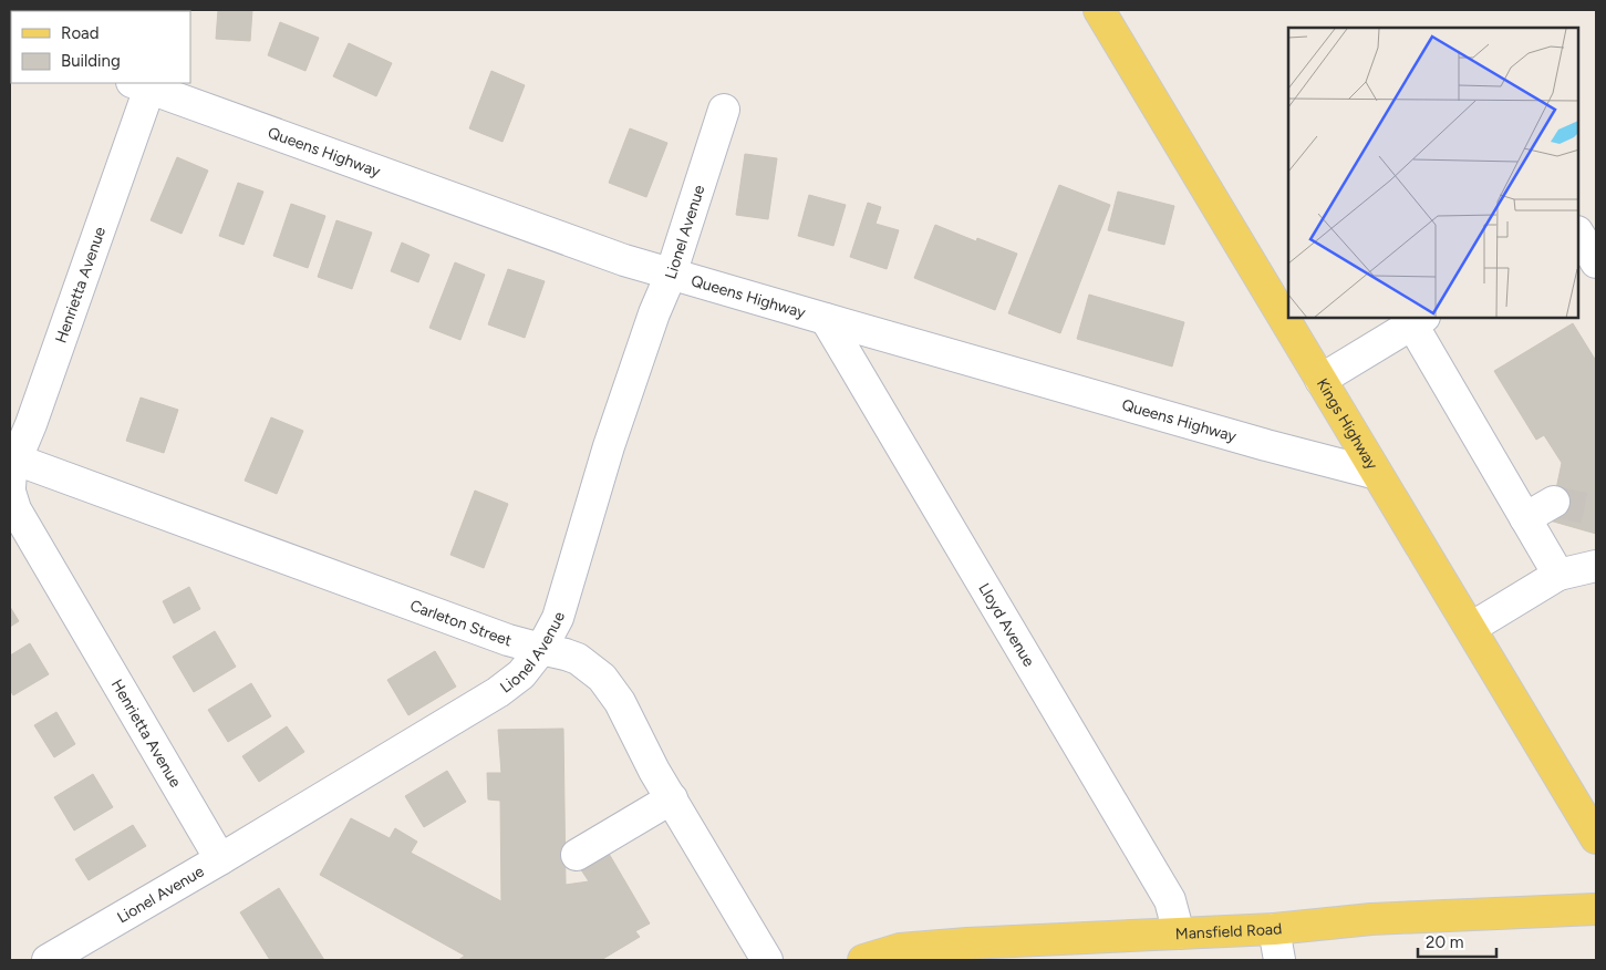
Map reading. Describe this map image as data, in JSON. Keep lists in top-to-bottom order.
{
  "streets": {
    "main road": ["Kings Highway", "Mansfield Road"],
    "street": [
      "Queens Highway",
      "Lionel Avenue",
      "Henrietta Avenue",
      "Carleton Street",
      "Lloyd Avenue"
    ]
  },
  "crossings": [
    ["Queens Highway", "Lionel Avenue"],
    ["Queens Highway", "Henrietta Avenue"],
    ["Queens Highway", "Kings Highway"],
    ["Queens Highway", "Lloyd Avenue"],
    ["Lionel Avenue", "Henrietta Avenue"],
    ["Lionel Avenue", "Carleton Street"],
    ["Henrietta Avenue", "Carleton Street"],
    ["Lloyd Avenue", "Mansfield Road"]
  ],
  "legend": ["Road", "Building"],
  "scale_bar": "20 m"
}
